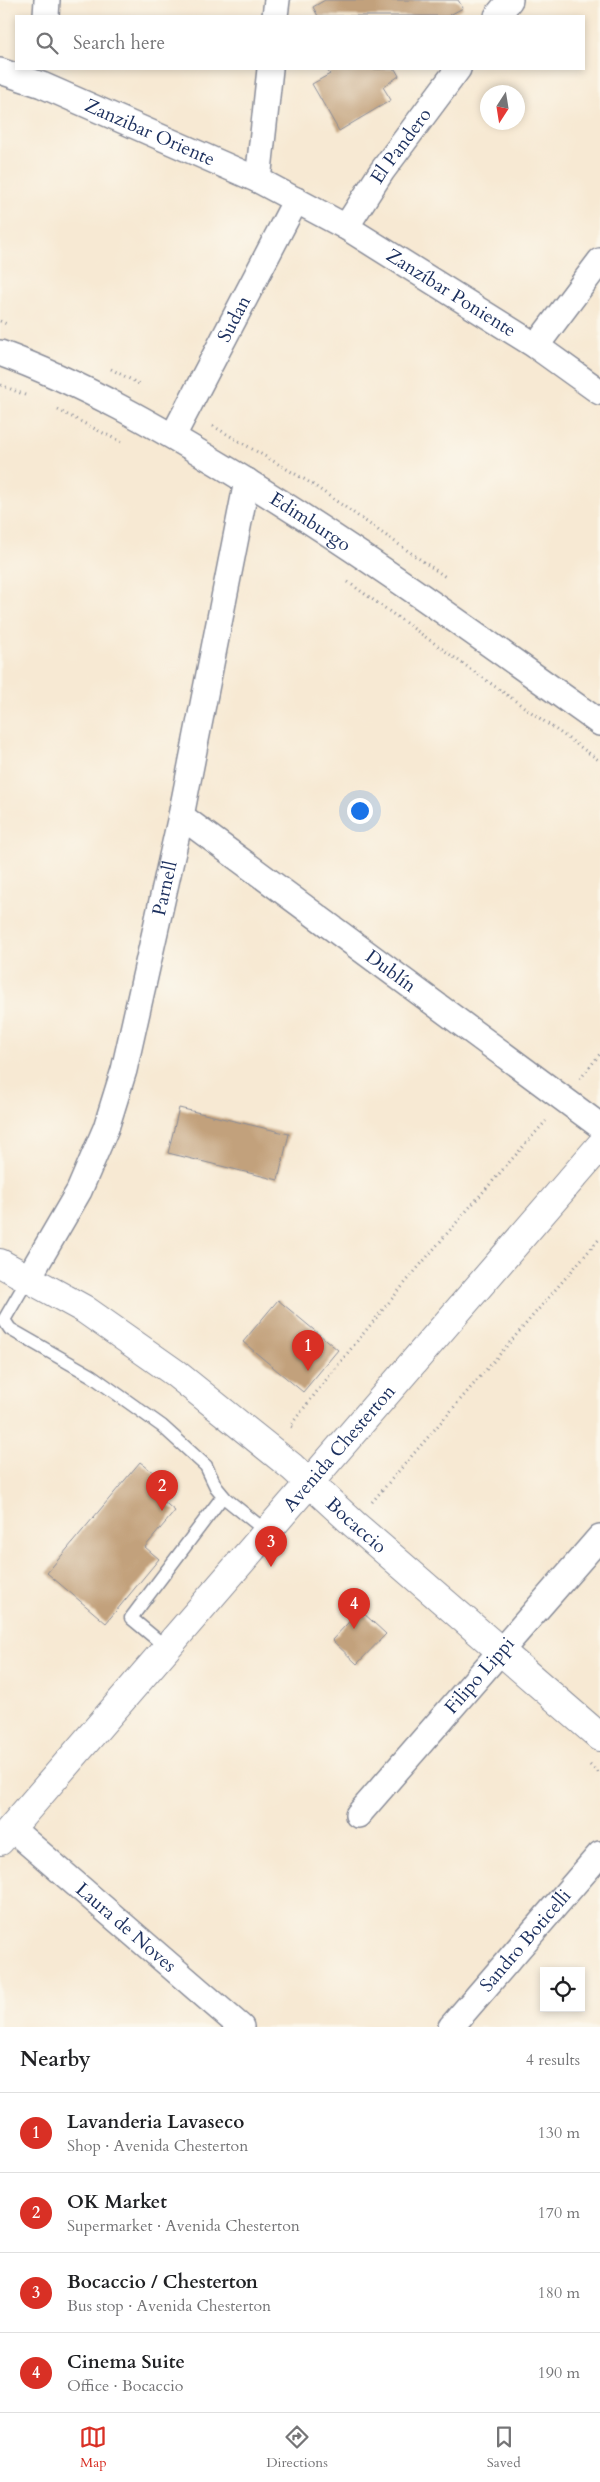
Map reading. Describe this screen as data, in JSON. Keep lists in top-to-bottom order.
{
  "streets": {
    "main road": ["Avenida Chesterton", "Bocaccio"],
    "street": [
      "Zanzibar Oriente",
      "El Pandero",
      "Zanzíbar Poniente",
      "Sudan",
      "Edimburgo",
      "Parnell",
      "Dublín",
      "Filipo Lippi",
      "Laura de Noves",
      "Sandro Boticelli"
    ]
  },
  "crossings": [
    ["Zanzibar Oriente", "Zanzíbar Poniente"],
    ["Zanzibar Oriente", "Sudan"],
    ["El Pandero", "Zanzíbar Poniente"],
    ["Zanzíbar Poniente", "Sudan"],
    ["Sudan", "Edimburgo"],
    ["Edimburgo", "Parnell"],
    ["Parnell", "Dublín"],
    ["Parnell", "Bocaccio"],
    ["Avenida Chesterton", "Bocaccio"],
    ["Avenida Chesterton", "Laura de Noves"],
    ["Bocaccio", "Filipo Lippi"]
  ],
  "north": "bottom",
  "page": {
    "search": "Search here",
    "pins": [
      "1",
      "2",
      "3",
      "4"
    ],
    "heading": ["Nearby", "4 results"],
    "list": [
      {
        "mark": "1",
        "name": "Lavanderia Lavaseco",
        "note": "Shop · Avenida Chesterton",
        "value": "130 m"
      },
      {
        "mark": "2",
        "name": "OK Market",
        "note": "Supermarket · Avenida Chesterton",
        "value": "170 m"
      },
      {
        "mark": "3",
        "name": "Bocaccio / Chesterton",
        "note": "Bus stop · Avenida Chesterton",
        "value": "180 m"
      },
      {
        "mark": "4",
        "name": "Cinema Suite",
        "note": "Office · Bocaccio",
        "value": "190 m"
      }
    ],
    "nav": ["Map", "Directions", "Saved"]
  }
}
